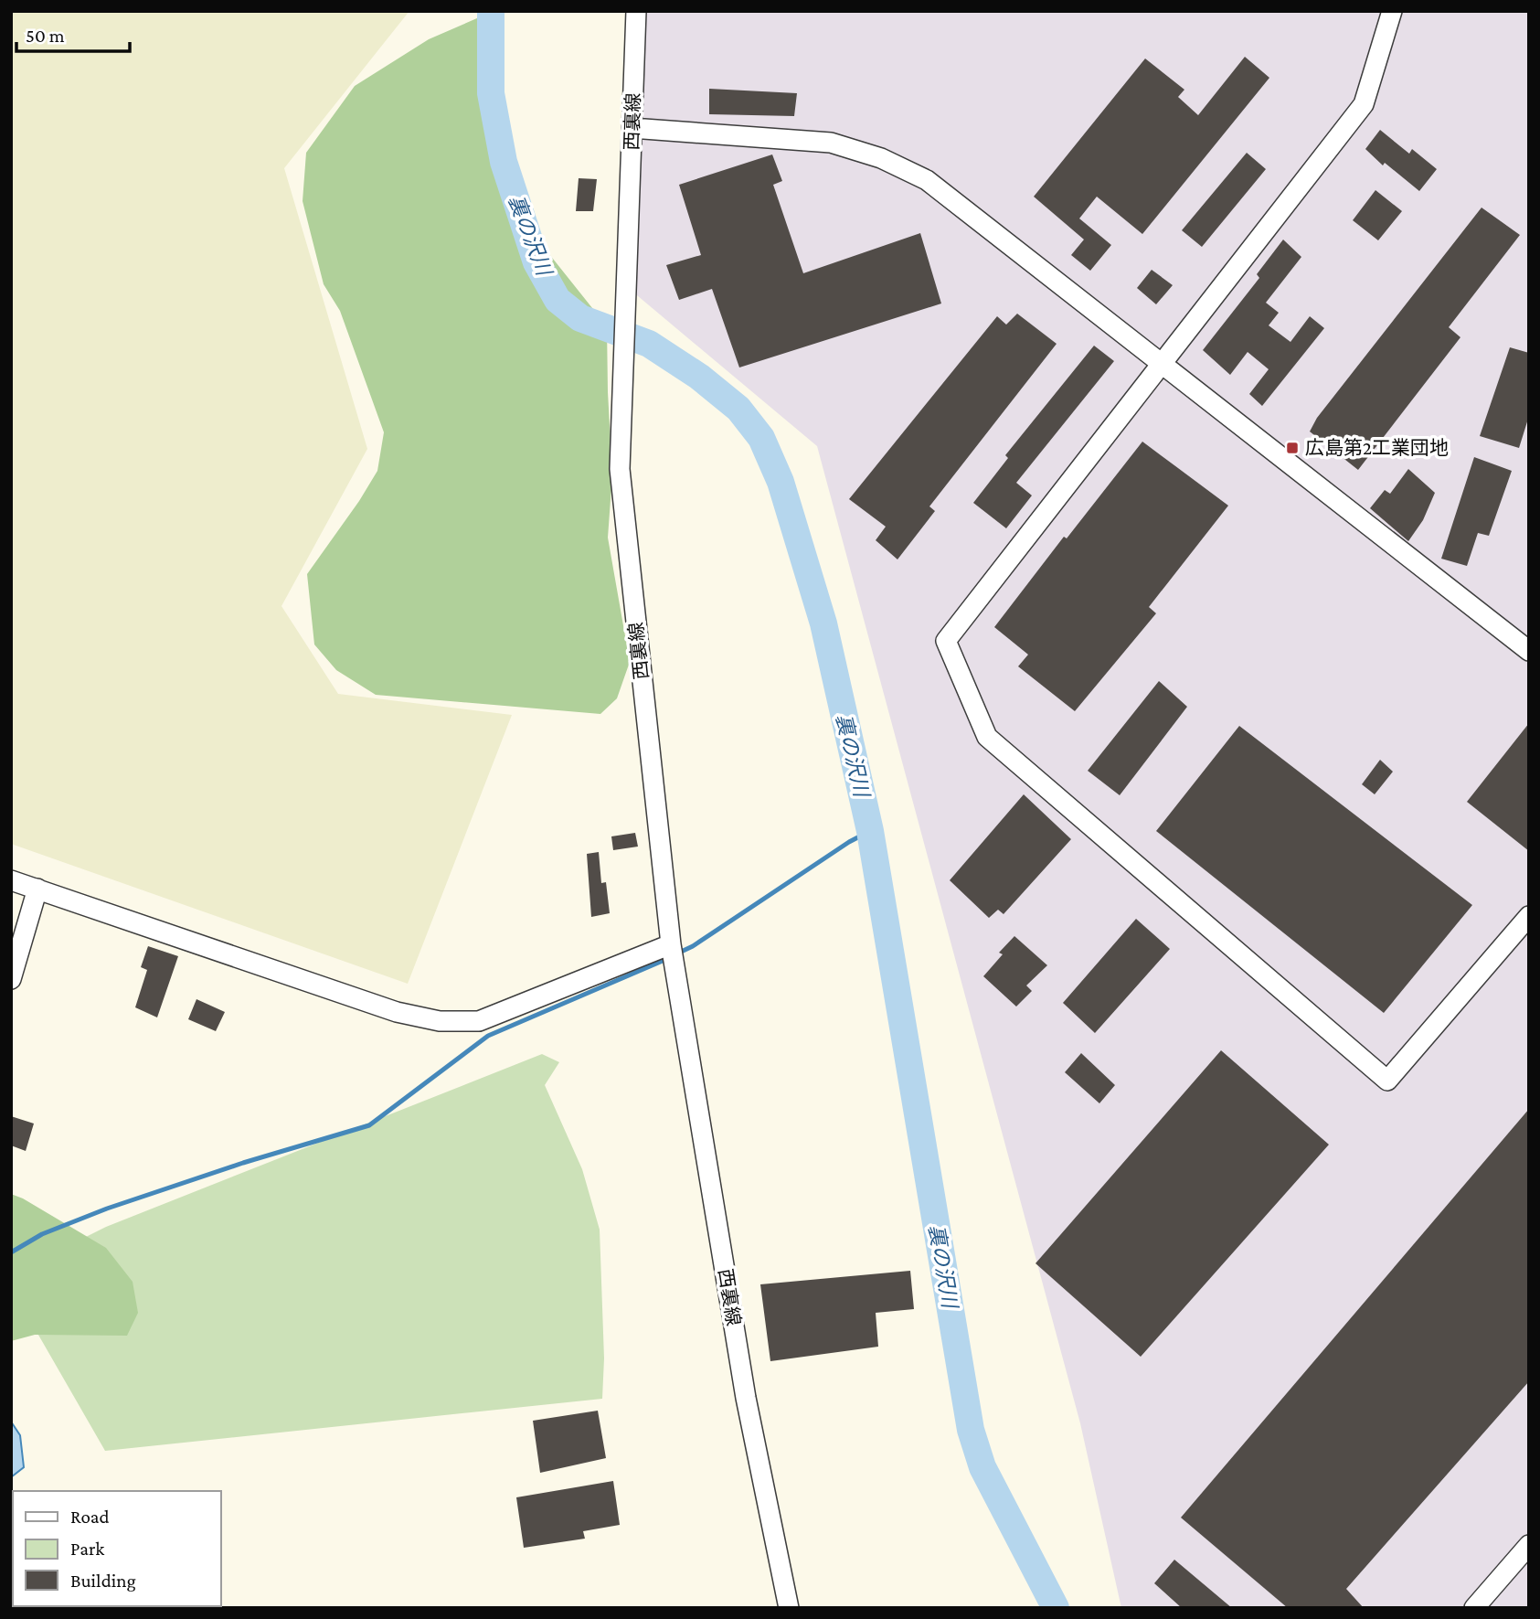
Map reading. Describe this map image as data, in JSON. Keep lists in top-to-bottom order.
{
  "streets": {
    "street": ["西裏線"]
  },
  "water": ["裏の沢川"],
  "places": {
    "transit": ["広島第2工業団地"]
  },
  "legend": ["Road", "Park", "Building"],
  "scale_bar": "50 m"
}
